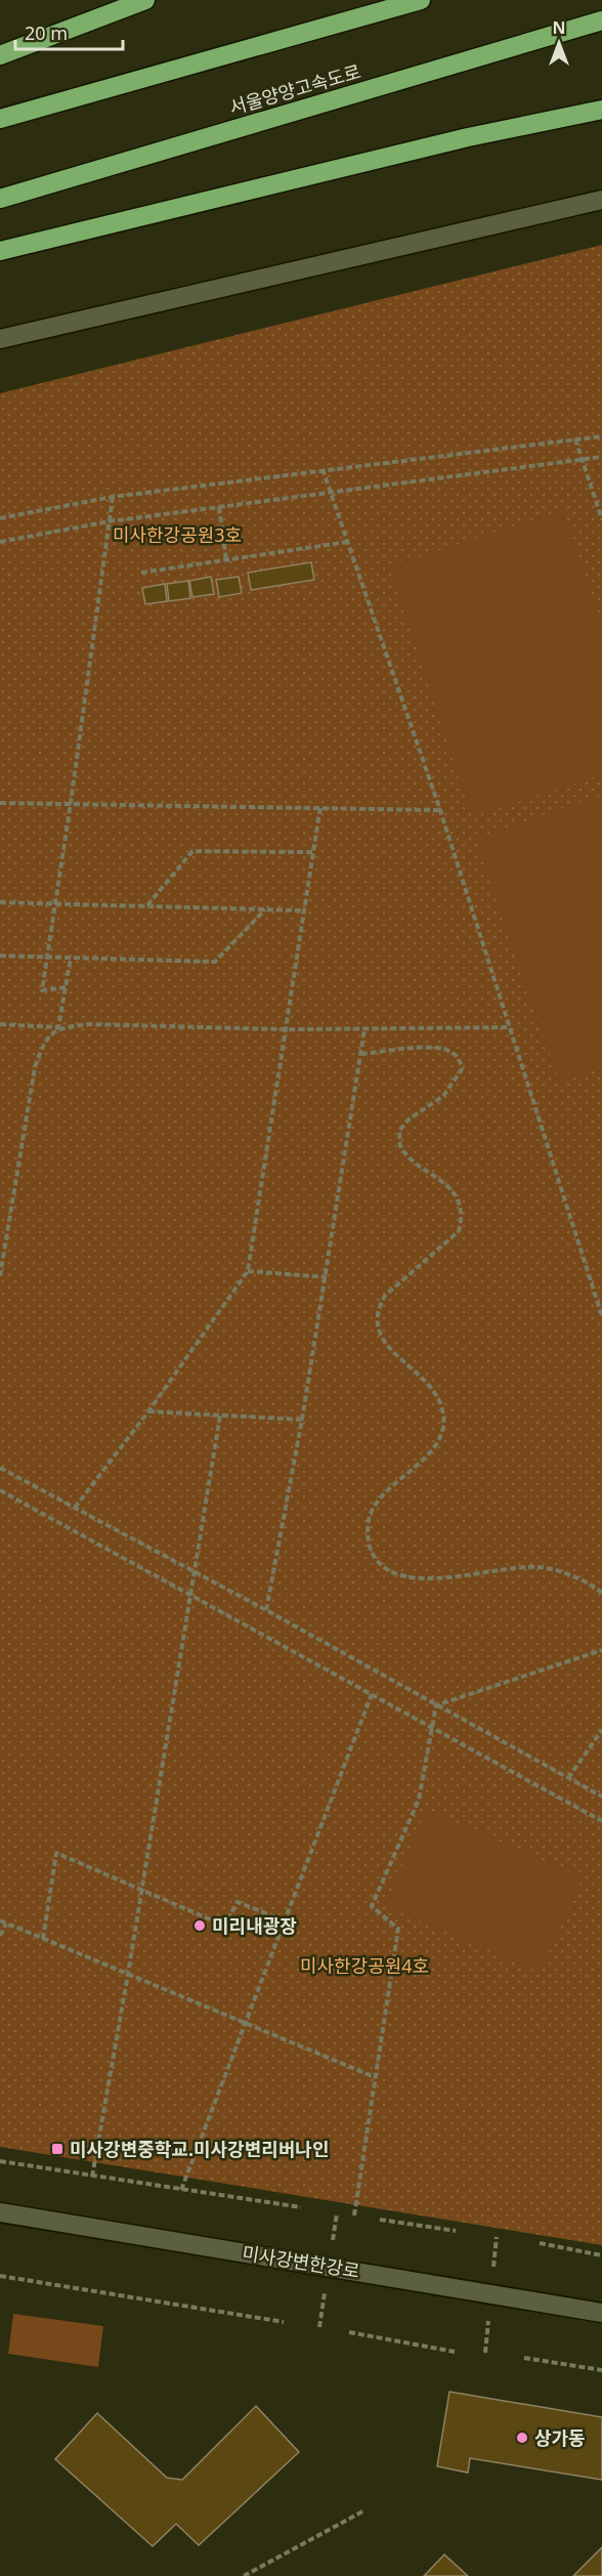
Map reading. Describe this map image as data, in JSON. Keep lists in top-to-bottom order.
{
  "streets": {
    "highway": ["서울양양고속도로"],
    "street": ["미사강변한강로"]
  },
  "parks": ["미사한강공원3호", "미사한강공원4호"],
  "places": {
    "other": ["미리내광장", "상가동"],
    "transit": ["미사강변중학교.미사강변리버나인"]
  },
  "scale_bar": "20 m",
  "north": "top"
}
